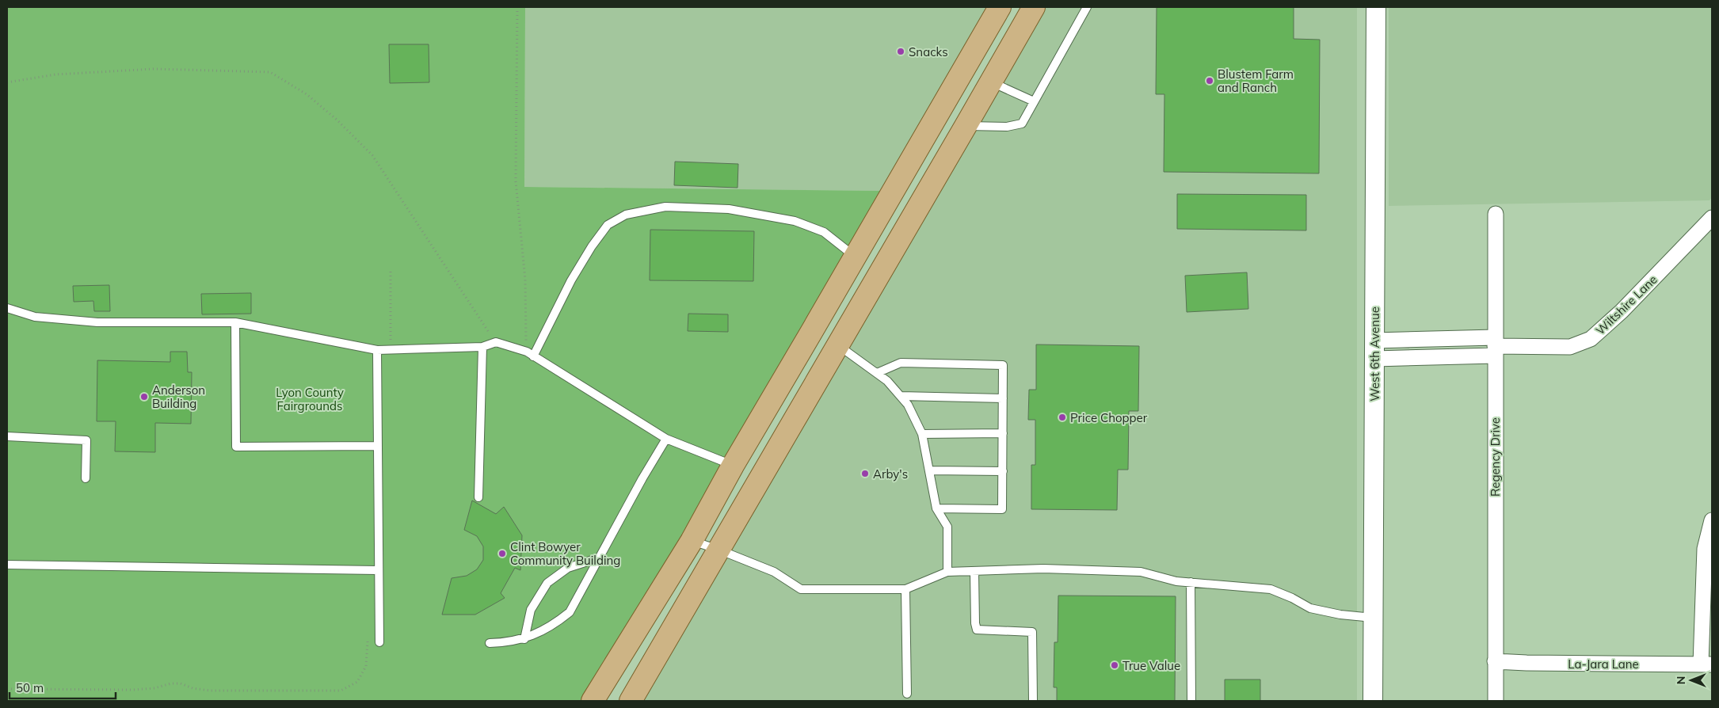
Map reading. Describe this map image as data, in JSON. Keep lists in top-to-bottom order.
{
  "streets": {
    "street": [
      "Wiltshire Lane",
      "West 6th Avenue",
      "Regency Drive",
      "La-Jara Lane"
    ]
  },
  "crossings": [
    ["Wiltshire Lane", "West 6th Avenue"],
    ["Wiltshire Lane", "Regency Drive"],
    ["Regency Drive", "La-Jara Lane"]
  ],
  "parks": ["Lyon County Fairgrounds"],
  "places": [
    "Snacks",
    "Blustem Farm and Ranch",
    "Anderson Building",
    "Price Chopper",
    "Arby's",
    "Clint Bowyer Community Building",
    "True Value"
  ],
  "scale_bar": "50 m",
  "north": "left"
}
